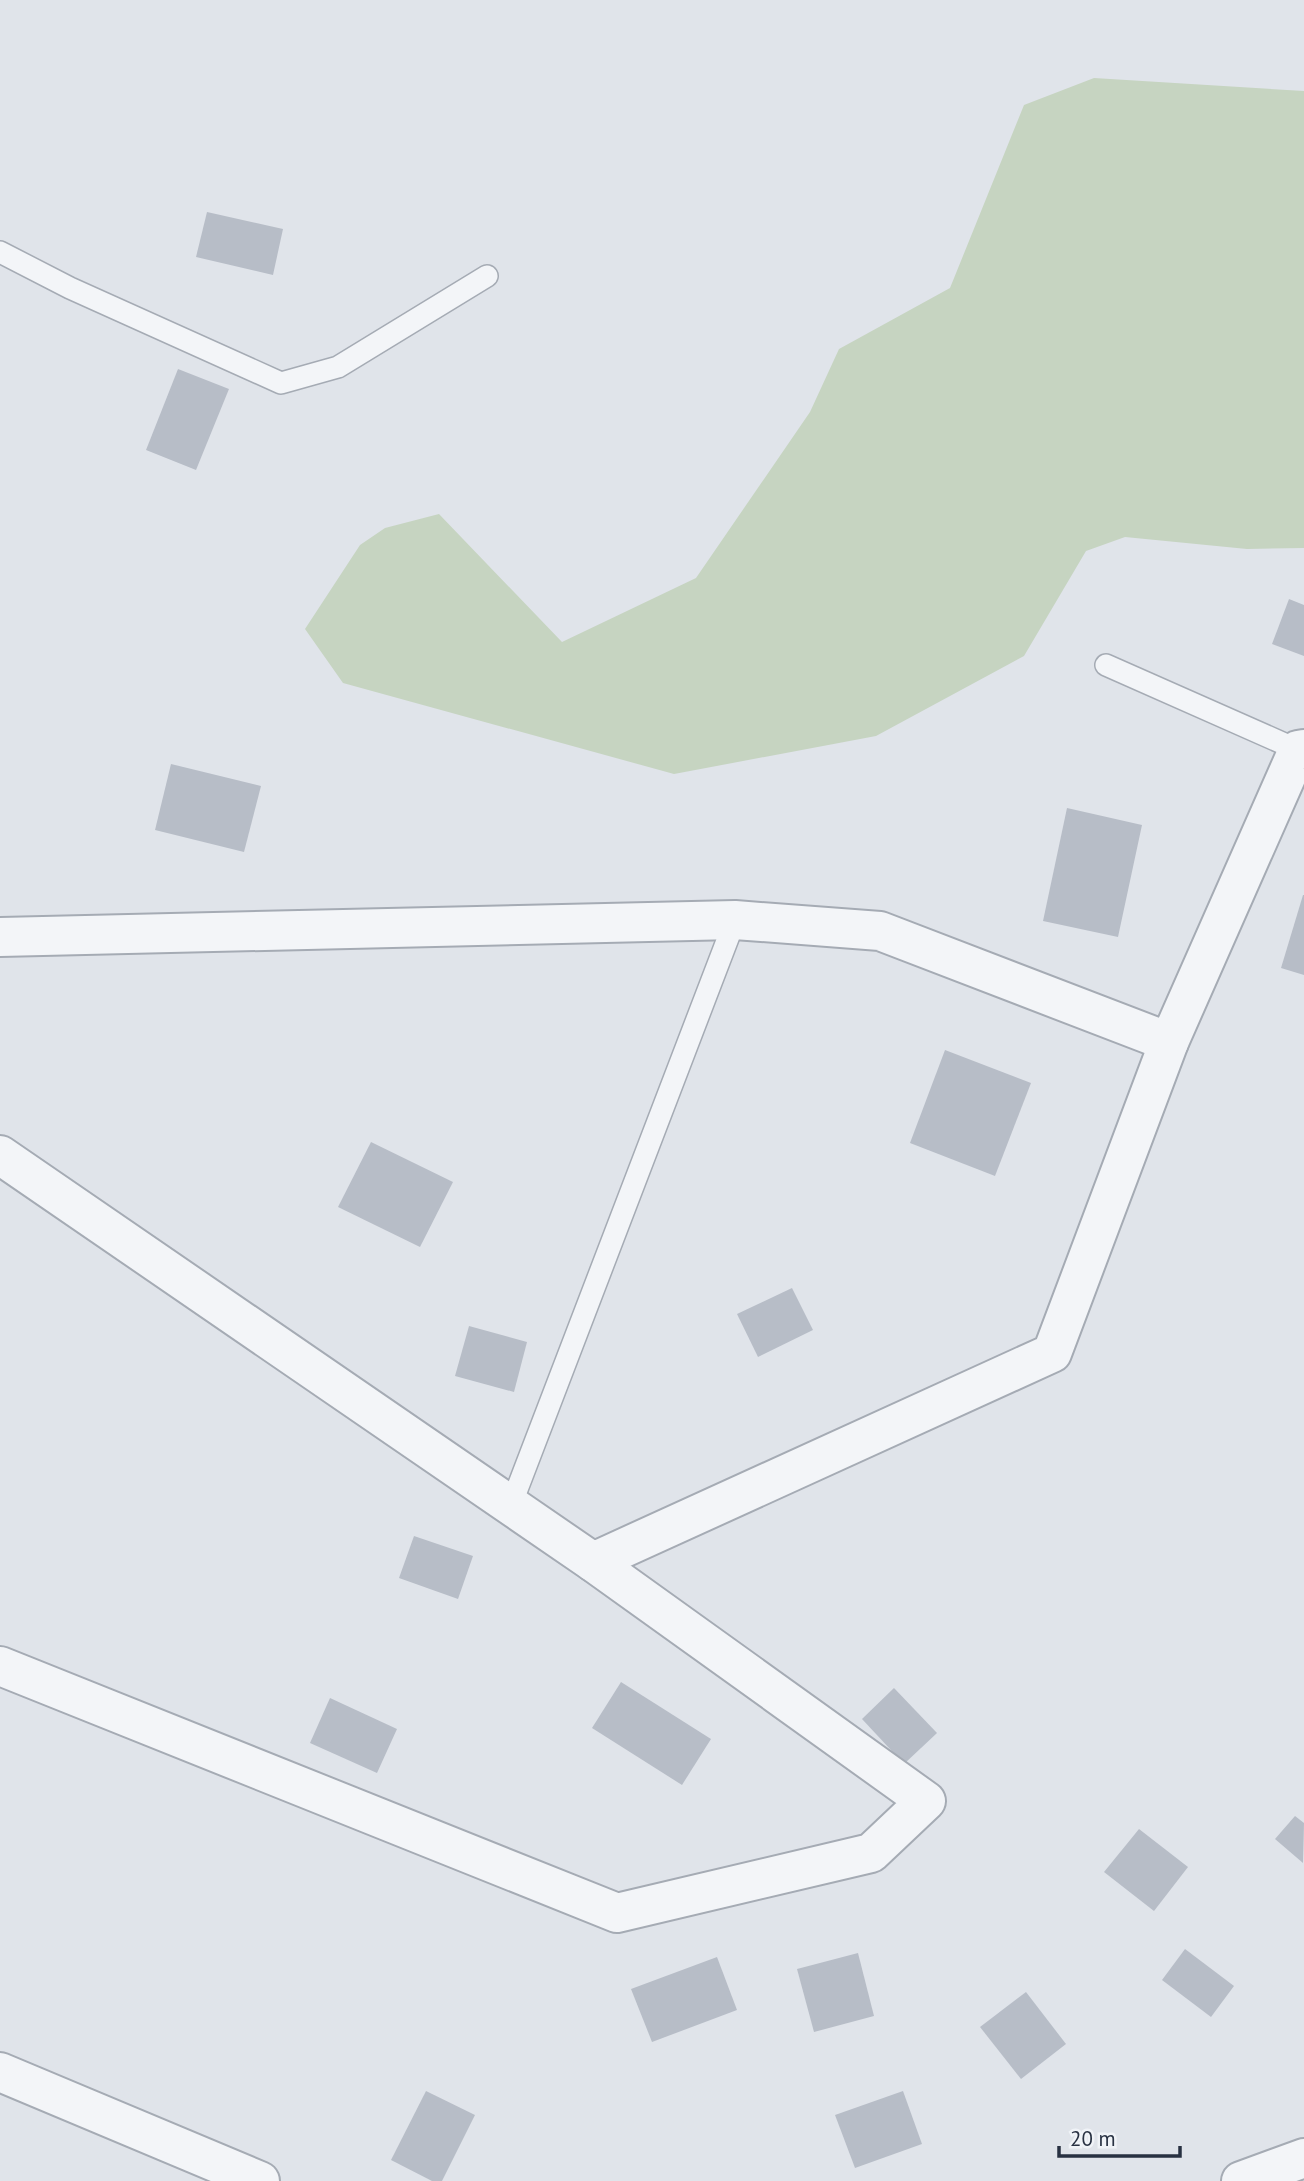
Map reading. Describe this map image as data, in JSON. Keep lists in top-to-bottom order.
{
  "scale_bar": "20 m"
}
